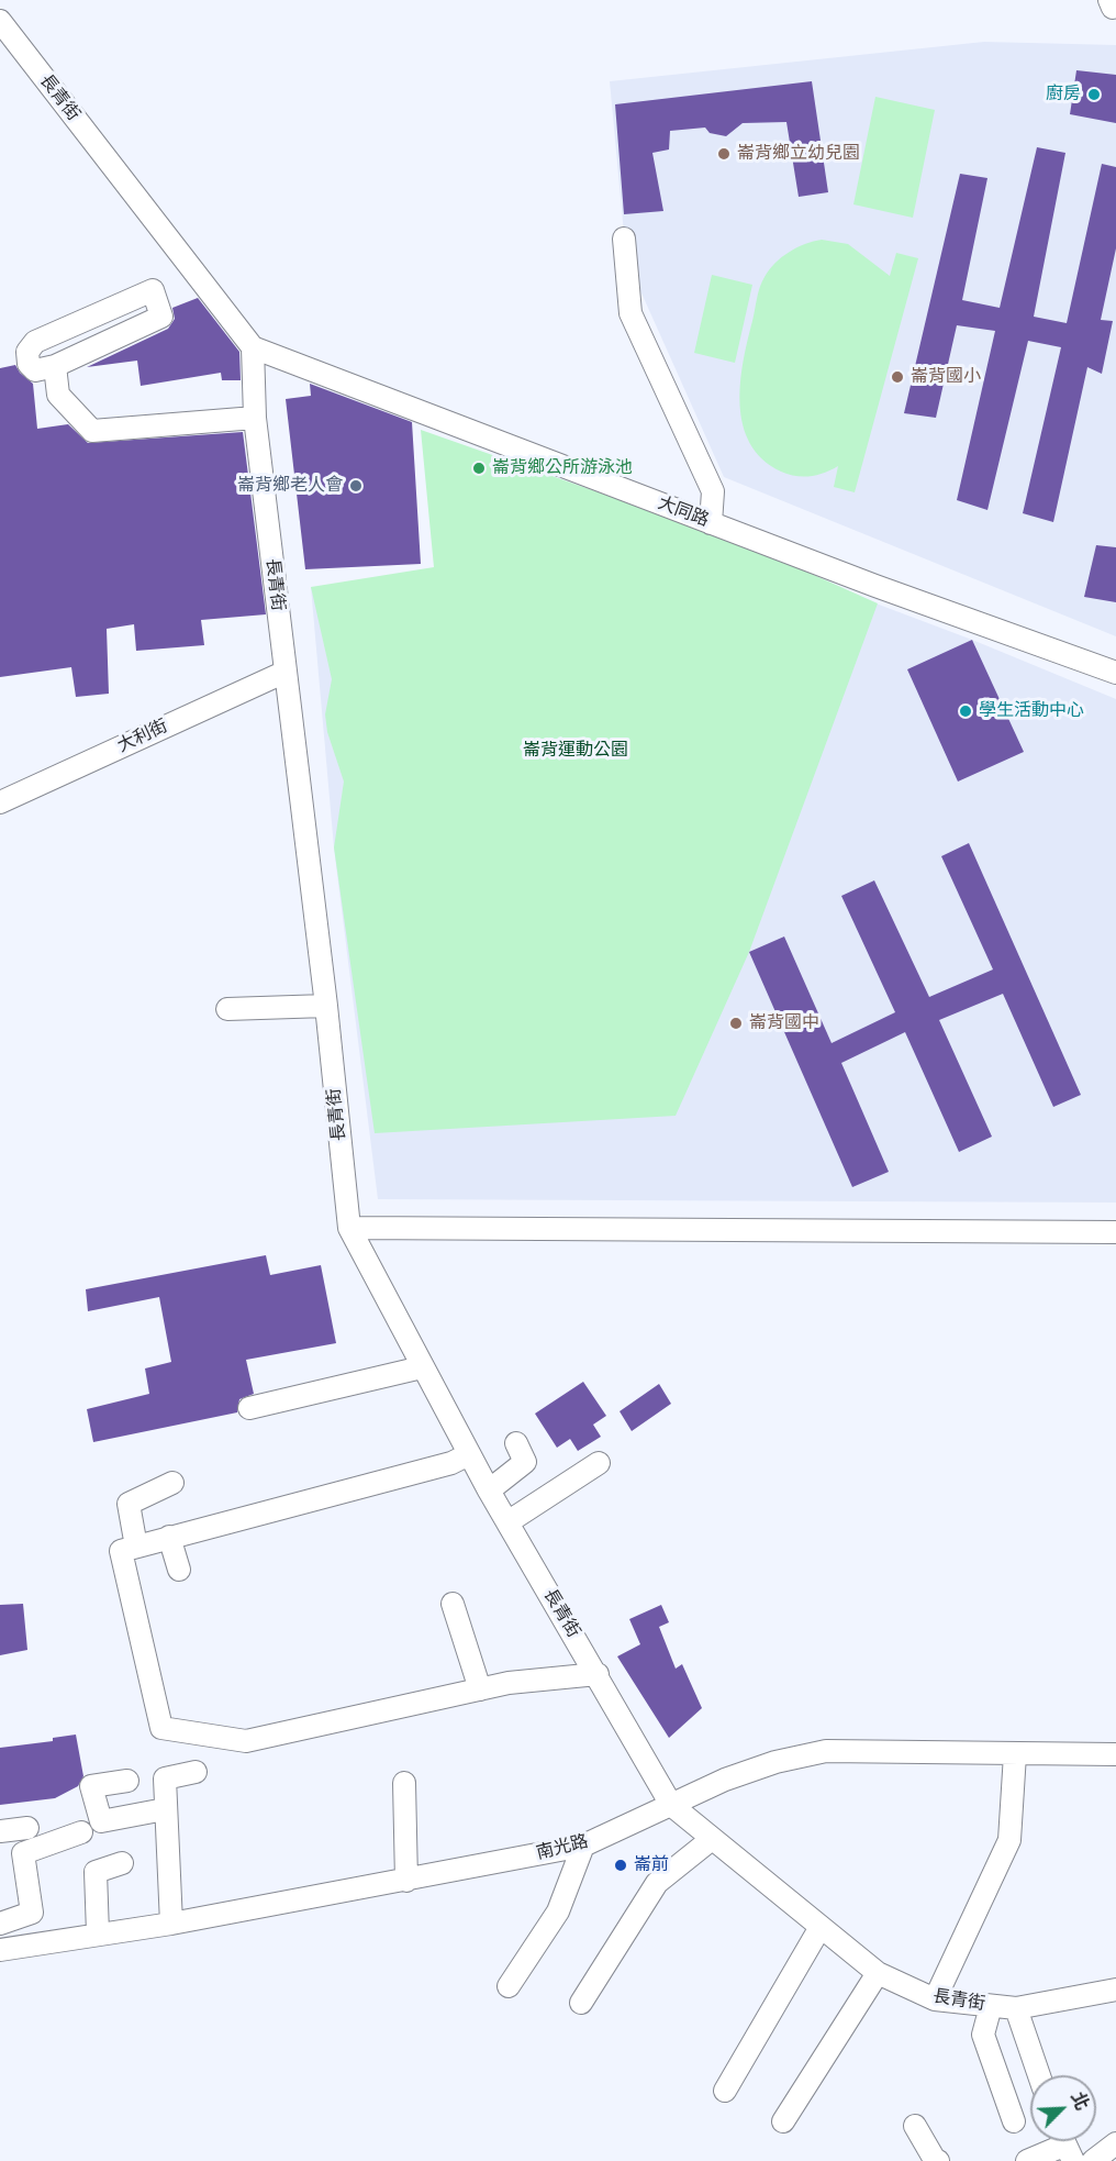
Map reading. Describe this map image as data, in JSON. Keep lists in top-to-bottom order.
{
  "streets": {
    "street": [
      "長青街",
      "大同路",
      "大利街",
      "南光路"
    ]
  },
  "crossings": [
    ["長青街", "大同路"],
    ["長青街", "大利街"],
    ["長青街", "南光路"]
  ],
  "parks": ["崙背運動公園"],
  "places": [
    "廚房",
    "崙背鄉立幼兒園",
    "崙背國小",
    "崙背鄉公所游泳池",
    "崙背鄉老人會",
    "學生活動中心",
    "崙背國中",
    "崙前"
  ],
  "north": "top right"
}
